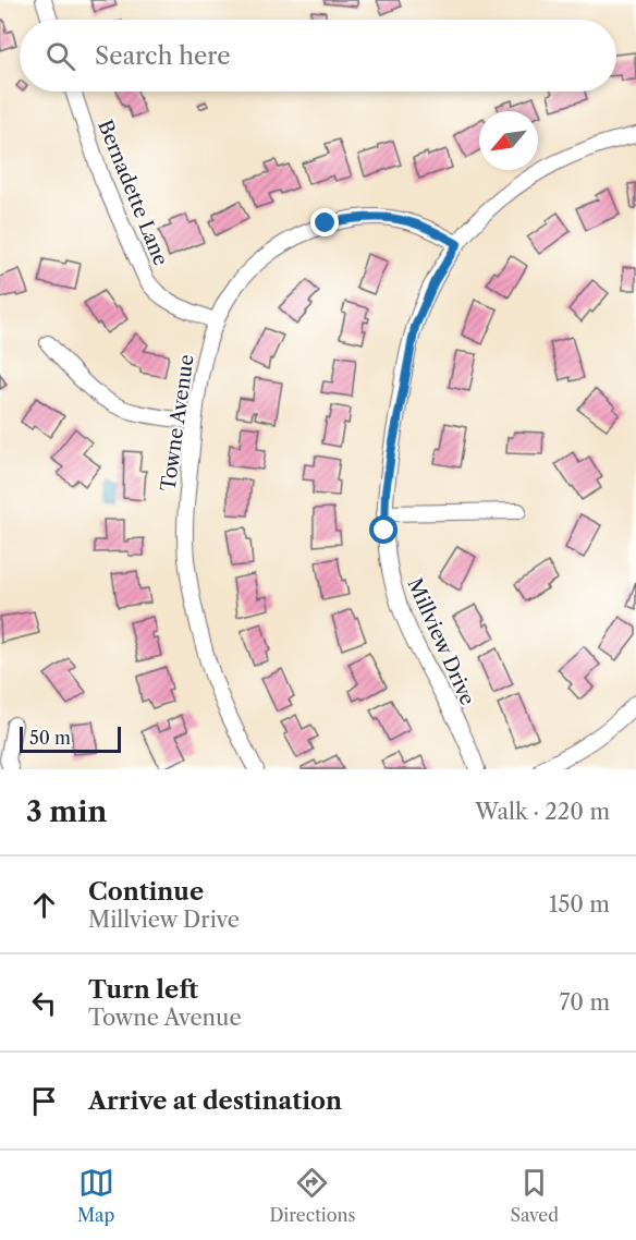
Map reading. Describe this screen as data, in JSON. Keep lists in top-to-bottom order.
{
  "streets": {
    "street": ["Bernadette Lane", "Towne Avenue", "Millview Drive"]
  },
  "crossings": [
    ["Bernadette Lane", "Towne Avenue"],
    ["Towne Avenue", "Millview Drive"]
  ],
  "scale_bar": "50 m",
  "north": "bottom left",
  "page": {
    "search": "Search here",
    "scale": "50 m",
    "heading": ["3 min", "Walk · 220 m"],
    "list": [
      ["Continue", "Millview Drive", "150 m"],
      ["Turn left", "Towne Avenue", "70 m"],
      "Arrive at destination"
    ],
    "nav": ["Map", "Directions", "Saved"]
  }
}
